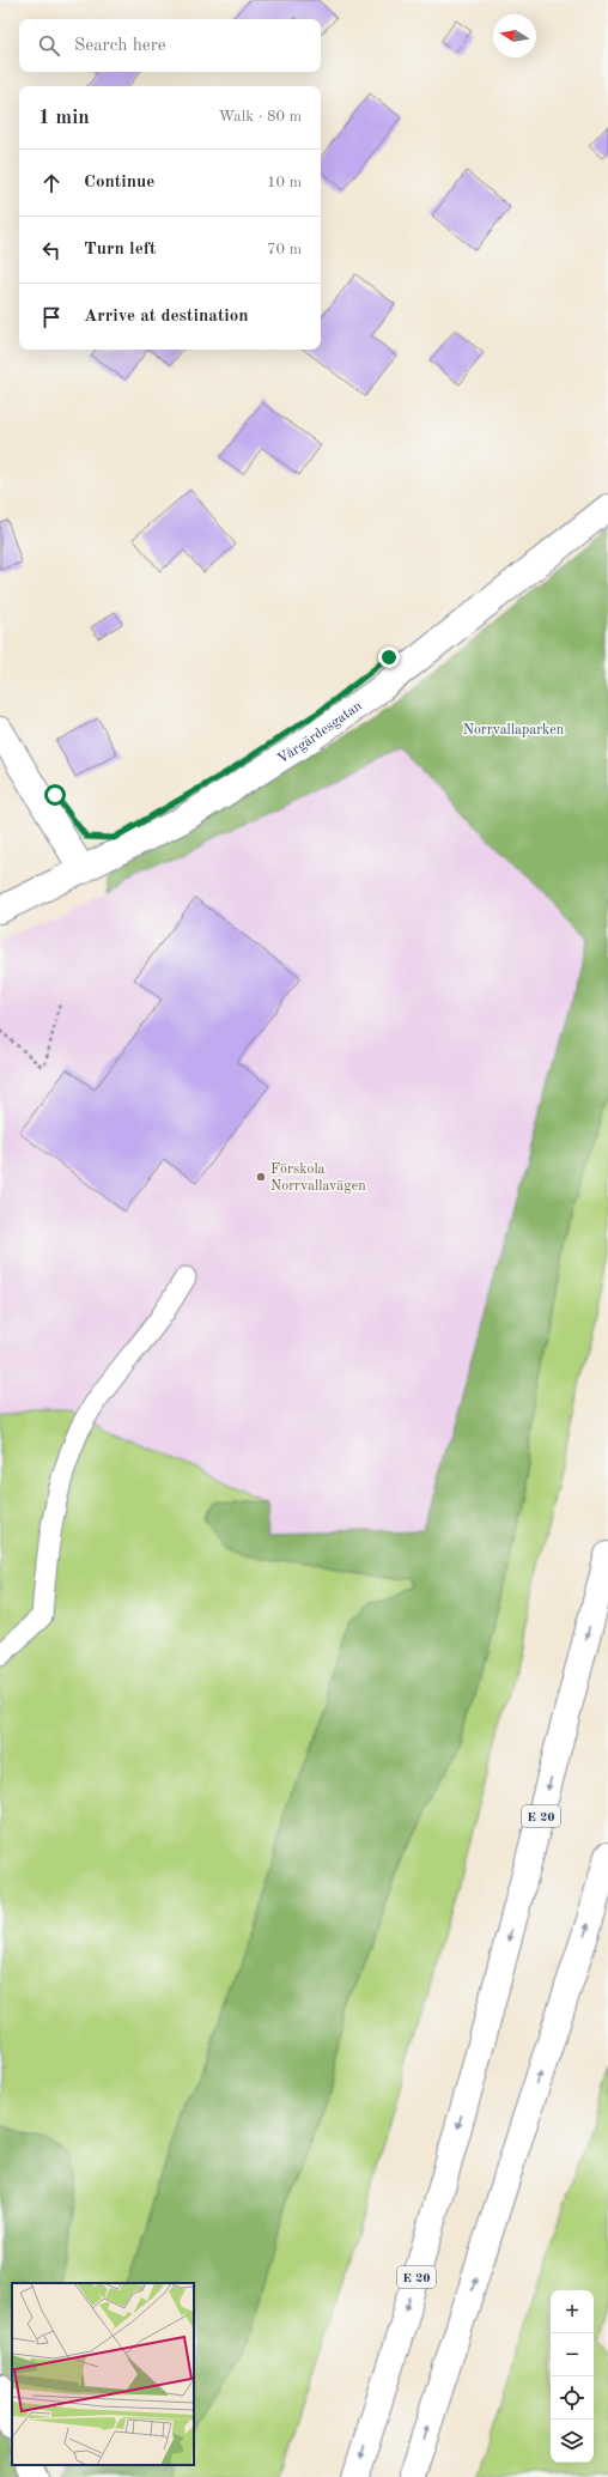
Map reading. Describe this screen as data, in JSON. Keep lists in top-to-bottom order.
{
  "streets": {
    "main road": ["Vårgärdesgatan", "E 20"]
  },
  "parks": ["Norrvallaparken"],
  "places": ["Förskola Norrvallavägen"],
  "north": "left",
  "page": {
    "search": "Search here",
    "heading": ["1 min", "Walk · 80 m"],
    "list": [
      ["Continue", "10 m"],
      ["Turn left", "70 m"],
      "Arrive at destination"
    ],
    "map_buttons": ["+", "−"]
  }
}
